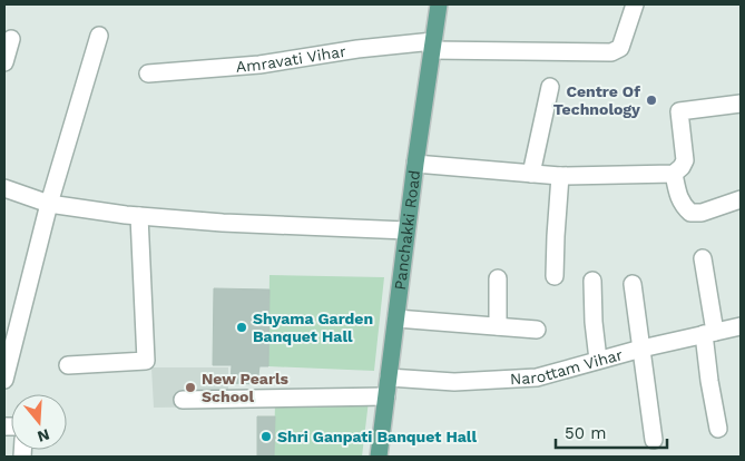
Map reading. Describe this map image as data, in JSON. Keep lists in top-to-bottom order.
{
  "streets": {
    "main road": ["Panchakki Road"],
    "street": ["Amravati Vihar", "Narottam Vihar"]
  },
  "crossings": [
    ["Amravati Vihar", "Panchakki Road"],
    ["Panchakki Road", "Narottam Vihar"]
  ],
  "places": [
    "Centre Of Technology",
    "Shyama Garden Banquet Hall",
    "New Pearls School",
    "Shri Ganpati Banquet Hall"
  ],
  "scale_bar": "50 m",
  "north": "bottom"
}
